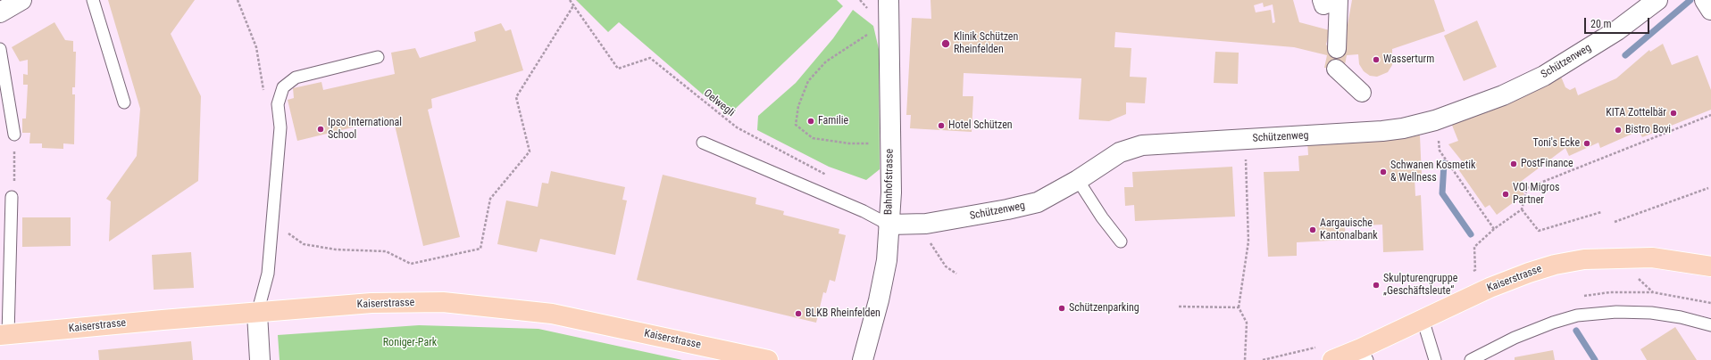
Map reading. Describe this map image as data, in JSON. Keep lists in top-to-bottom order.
{
  "streets": {
    "main road": ["Kaiserstrasse"],
    "street": ["Schützenweg", "Bahnhofstrasse"],
    "path": ["Oelwegli"]
  },
  "crossings": [
    ["Schützenweg", "Bahnhofstrasse"]
  ],
  "parks": ["Roniger-Park"],
  "places": [
    "Klinik Schützen Rheinfelden",
    "Wasserturm",
    "KITA Zottelbär",
    "Familie",
    "Hotel Schützen",
    "Ipso International School",
    "Bistro Bovi",
    "Toni's Ecke",
    "PostFinance",
    "Schwanen Kosmetik & Wellness",
    "VOI Migros Partner",
    "Aargauische Kantonalbank",
    "Skulpturengruppe „Geschäftsleute“",
    "Schützenparking",
    "BLKB Rheinfelden"
  ],
  "scale_bar": "20 m"
}
